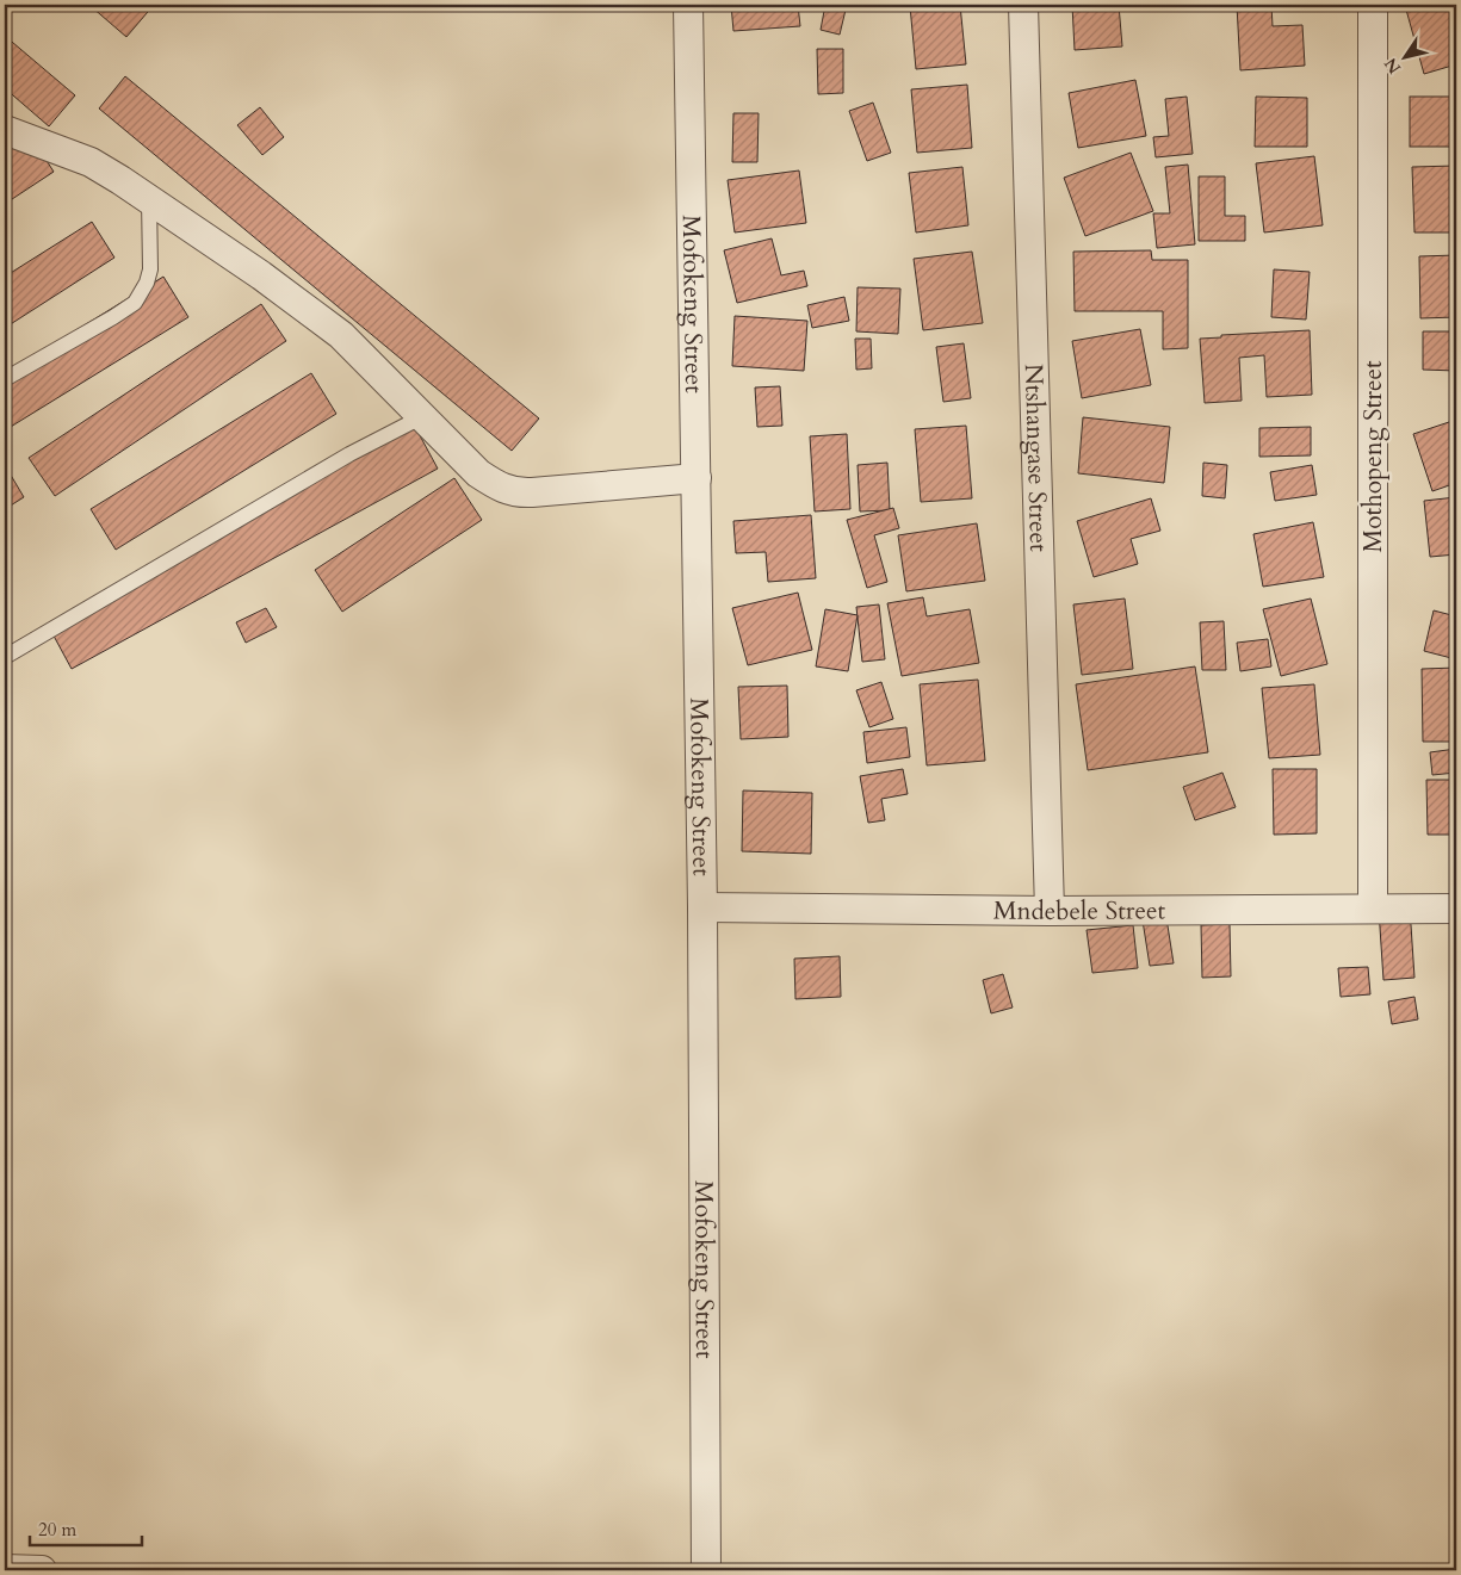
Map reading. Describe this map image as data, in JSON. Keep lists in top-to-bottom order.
{
  "streets": {
    "street": [
      "Mofokeng Street",
      "Mothopeng Street",
      "Ntshangase Street",
      "Mndebele Street"
    ]
  },
  "crossings": [
    ["Mofokeng Street", "Mndebele Street"],
    ["Mothopeng Street", "Mndebele Street"],
    ["Ntshangase Street", "Mndebele Street"]
  ],
  "scale_bar": "20 m",
  "north": "bottom left"
}
